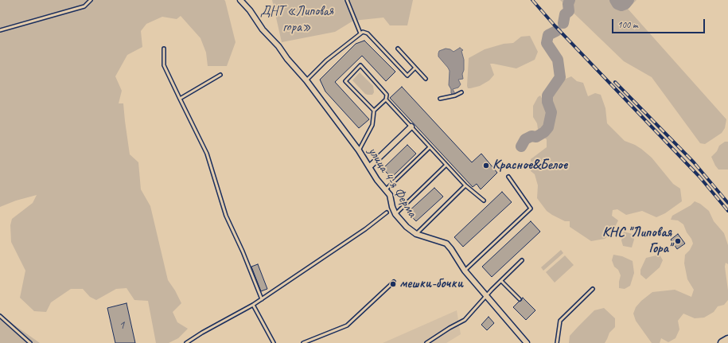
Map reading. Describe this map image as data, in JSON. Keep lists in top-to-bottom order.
{
  "streets": {
    "street": ["улица 4-я Ферма"]
  },
  "parks": ["ДНТ «Липовая гора»"],
  "places": ["Красное&Белое", "КНС \"Липовая Гора\"", "мешки-бочки"],
  "house_numbers": ["1"],
  "scale_bar": "100 m"
}
